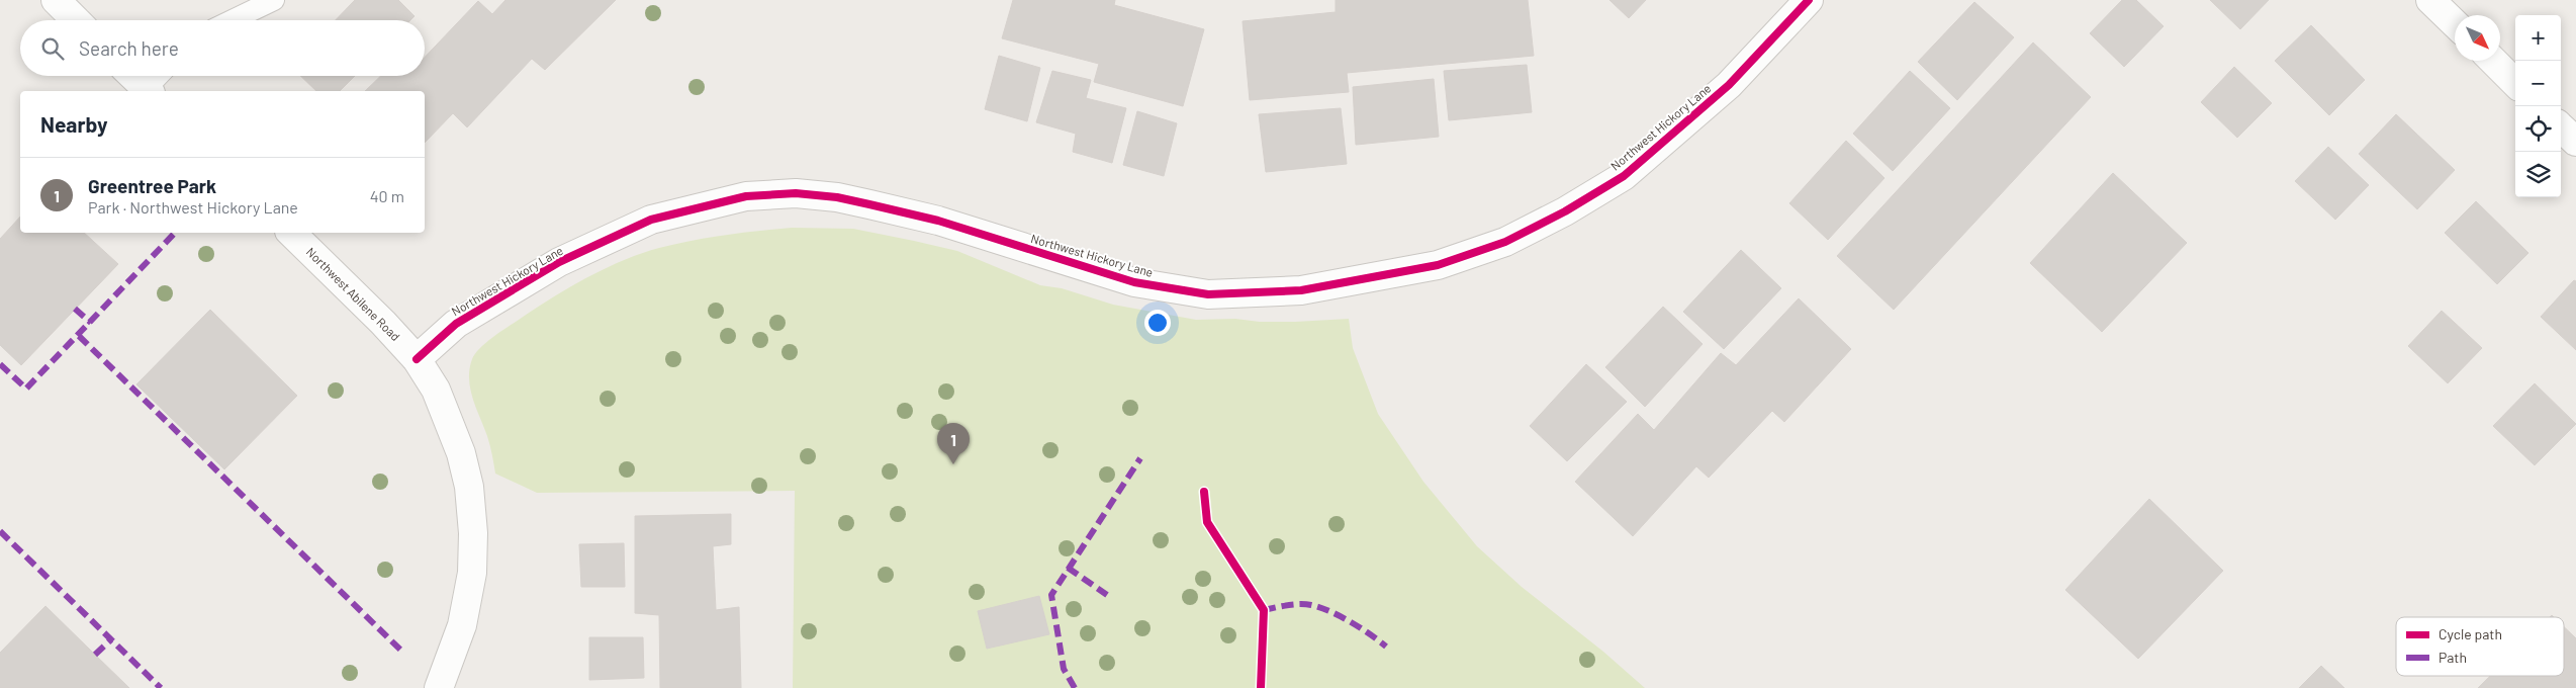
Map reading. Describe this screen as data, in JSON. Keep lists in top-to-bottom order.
{
  "streets": {
    "street": ["Northwest Hickory Lane", "Northwest Abilene Road"]
  },
  "crossings": [
    ["Northwest Hickory Lane", "Northwest Abilene Road"]
  ],
  "legend": ["Cycle path", "Path"],
  "north": "bottom right",
  "page": {
    "map_buttons": ["+", "−"],
    "search": "Search here",
    "heading": "Nearby",
    "list": [
      {
        "mark": "1",
        "name": "Greentree Park",
        "note": "Park · Northwest Hickory Lane",
        "value": "40 m"
      }
    ],
    "pins": "1"
  }
}
